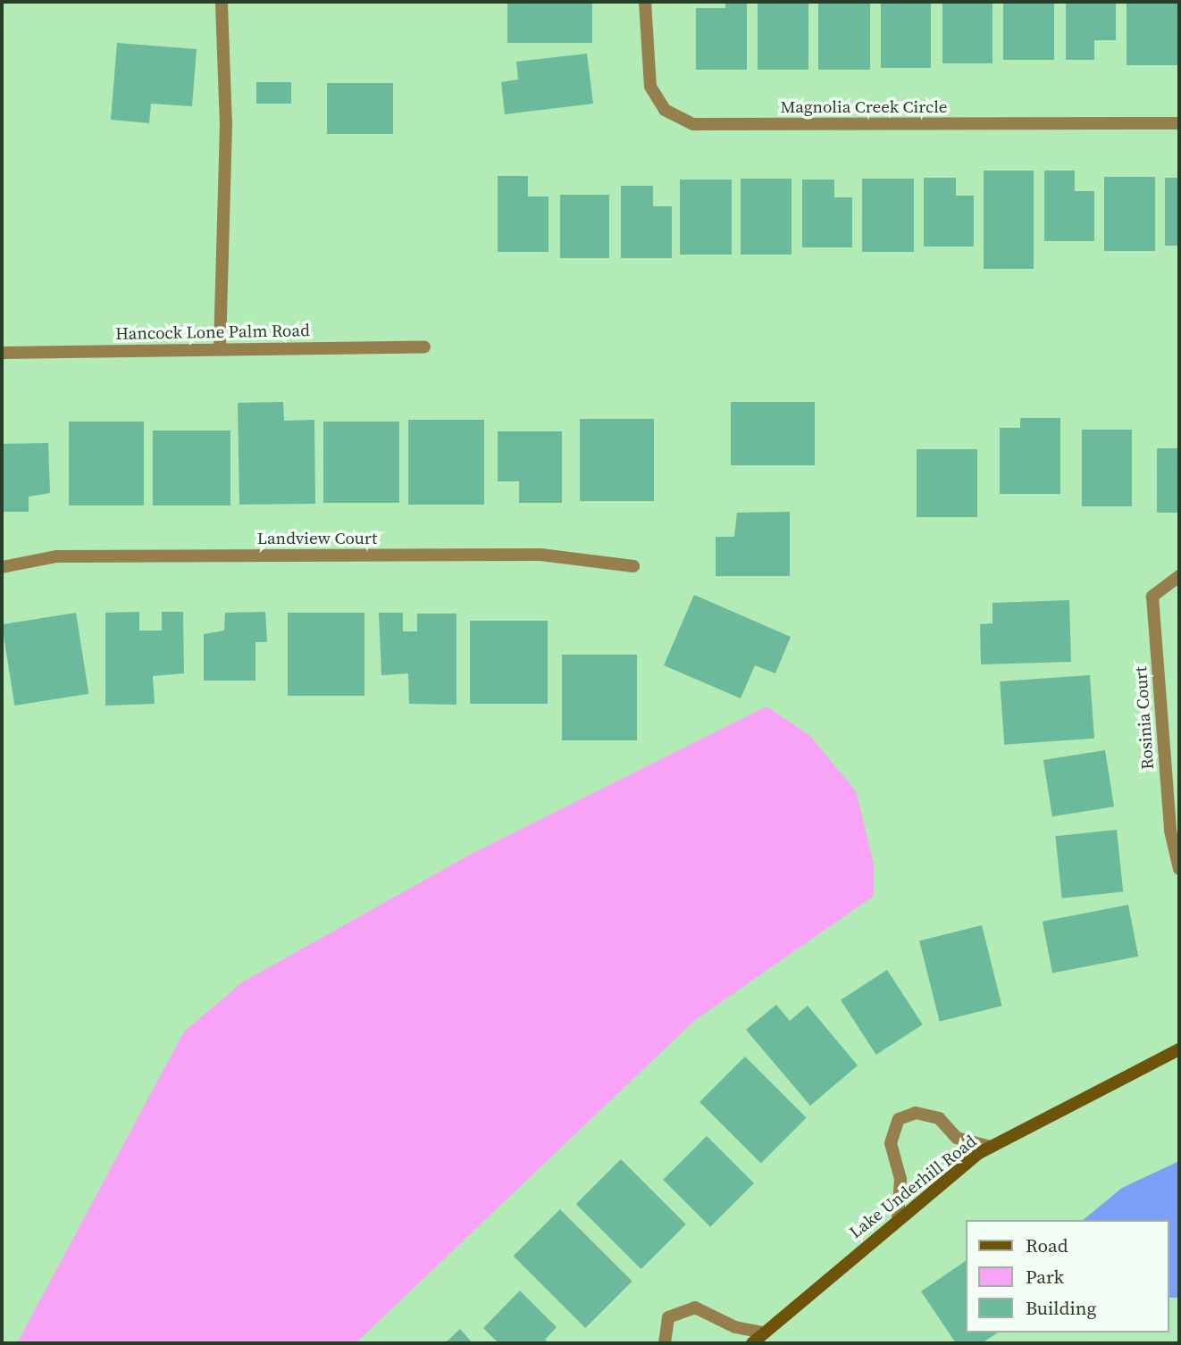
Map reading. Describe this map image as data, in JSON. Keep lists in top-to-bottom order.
{
  "streets": {
    "street": [
      "Magnolia Creek Circle",
      "Hancock Lone Palm Road",
      "Landview Court",
      "Rosinia Court",
      "Lake Underhill Road"
    ]
  },
  "legend": ["Road", "Park", "Building"]
}
